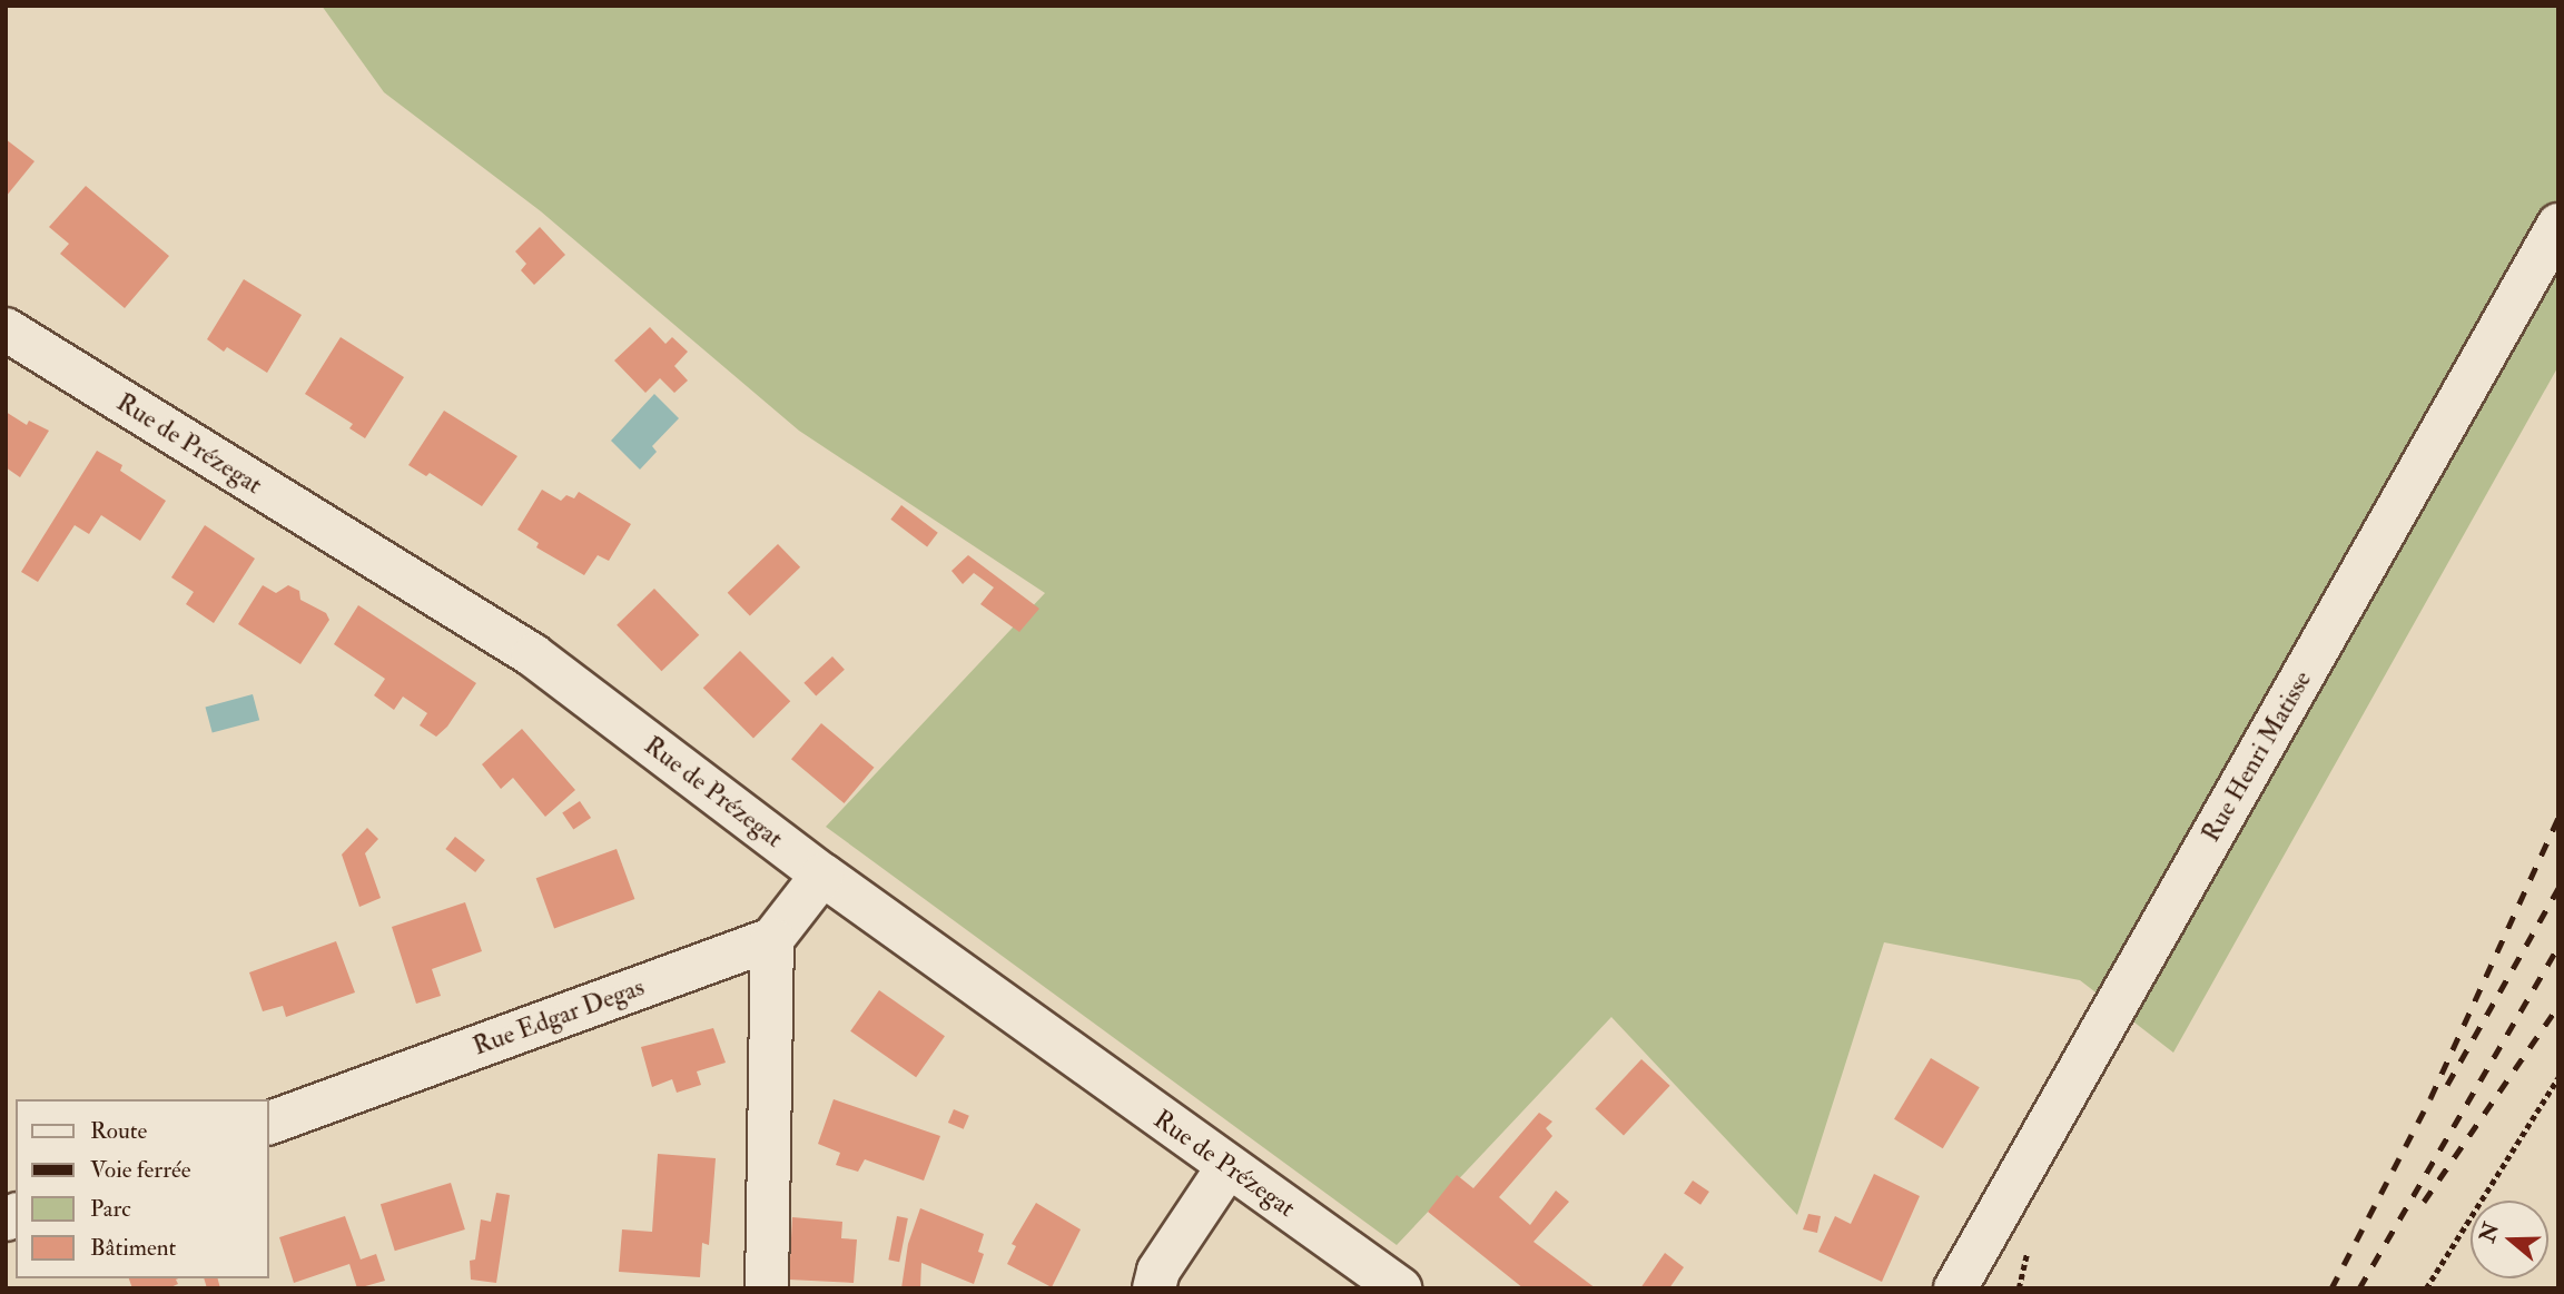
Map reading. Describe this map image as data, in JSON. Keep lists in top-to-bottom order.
{
  "streets": {
    "street": ["Rue de Prézegat", "Rue Henri Matisse", "Rue Edgar Degas"]
  },
  "legend": [
    "Route",
    "Voie ferrée",
    "Parc",
    "Bâtiment"
  ],
  "north": "left"
}
